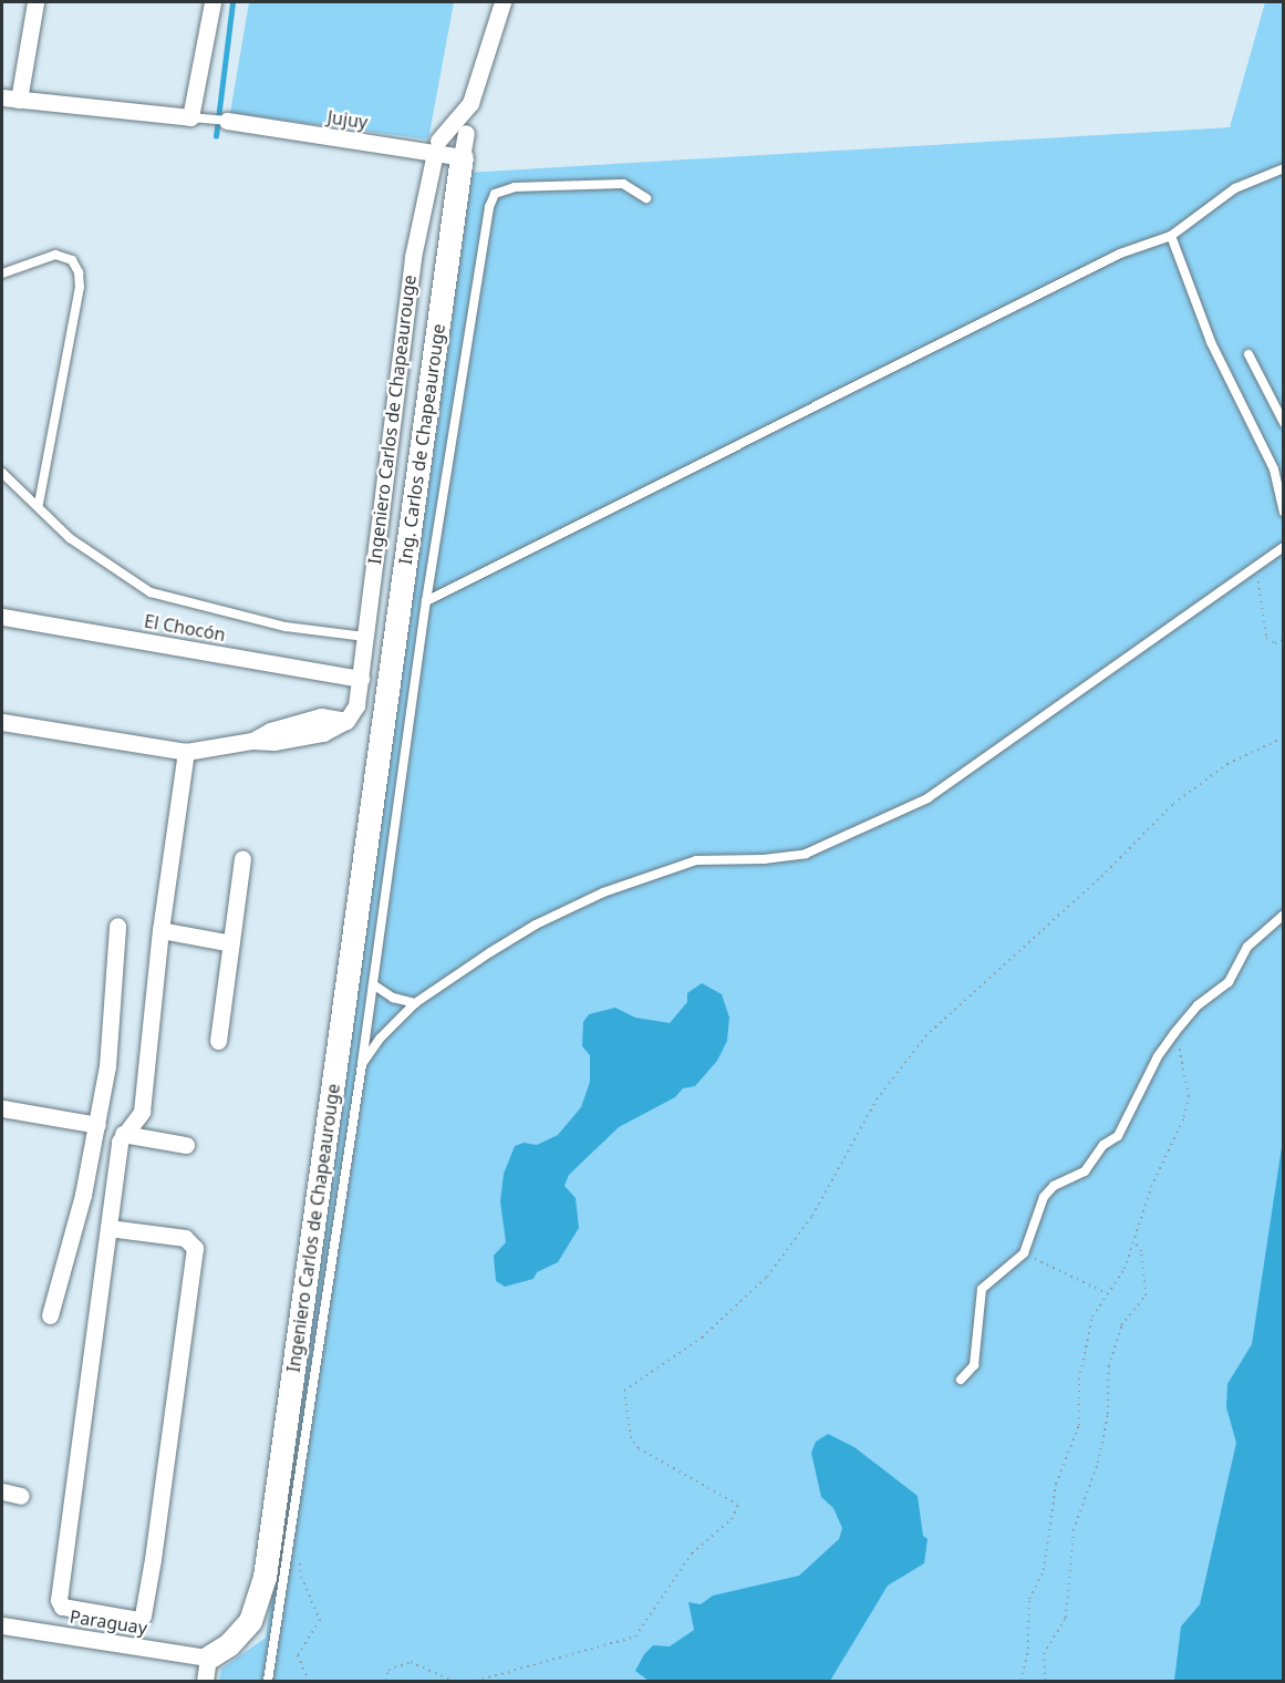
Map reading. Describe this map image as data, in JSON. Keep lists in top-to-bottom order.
{
  "streets": {
    "street": [
      "Jujuy",
      "Ingeniero Carlos de Chapeaurouge",
      "Ing. Carlos de Chapeaurouge",
      "El Chocón",
      "Paraguay"
    ]
  },
  "crossings": [
    ["Jujuy", "Ingeniero Carlos de Chapeaurouge"],
    ["Jujuy", "Ing. Carlos de Chapeaurouge"],
    ["Ingeniero Carlos de Chapeaurouge", "Ing. Carlos de Chapeaurouge"],
    ["Ingeniero Carlos de Chapeaurouge", "El Chocón"],
    ["Ingeniero Carlos de Chapeaurouge", "Paraguay"]
  ]
}
